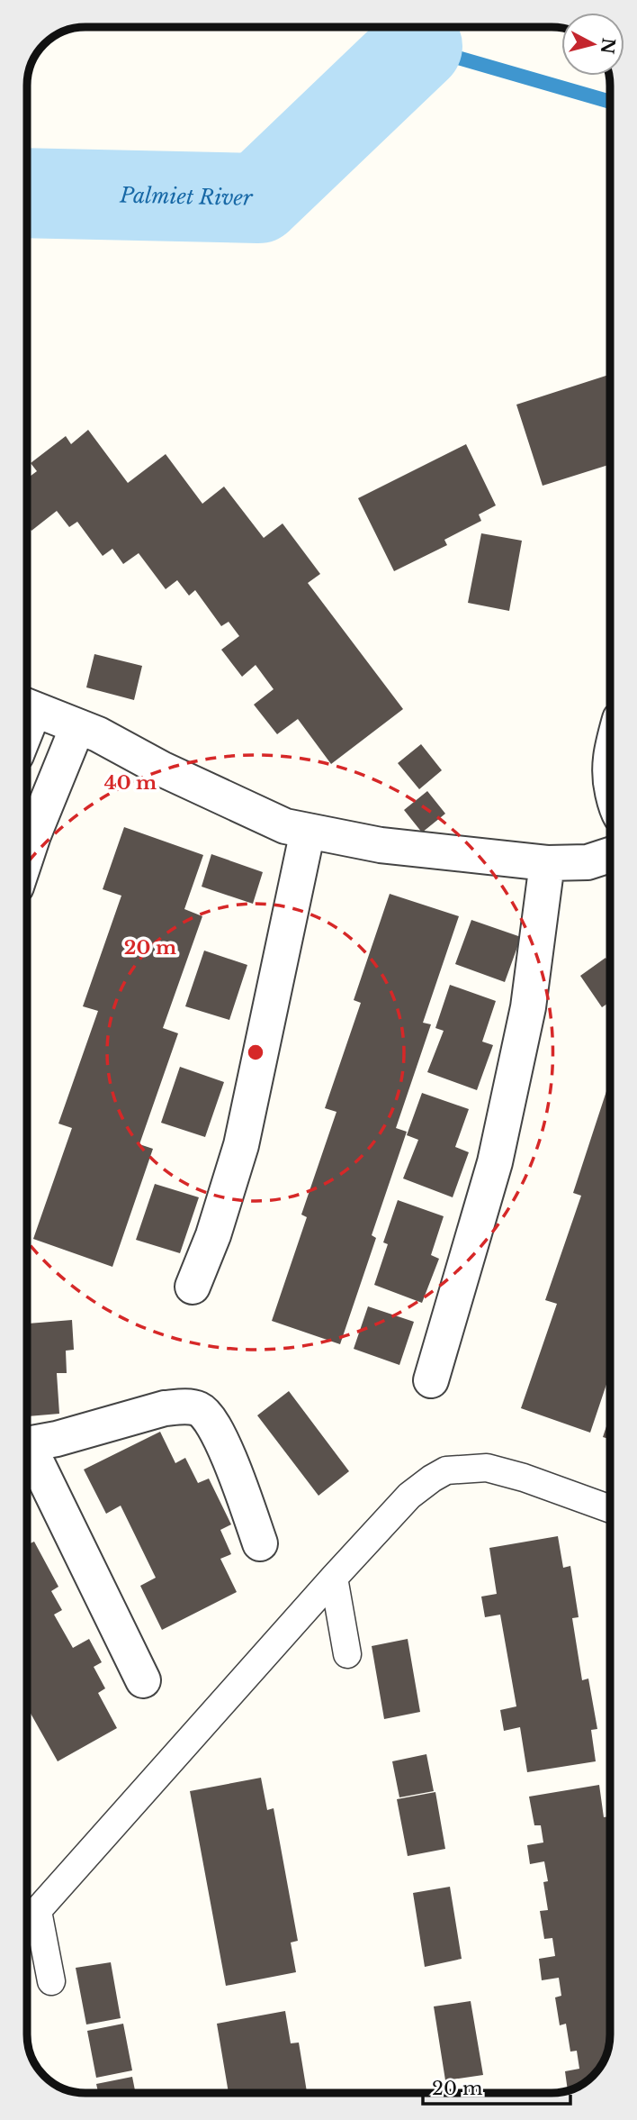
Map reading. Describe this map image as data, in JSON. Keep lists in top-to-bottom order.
{
  "water": ["Palmiet River"],
  "scale_bar": "20 m",
  "north": "right",
  "rings": ["40 m", "20 m"]
}
